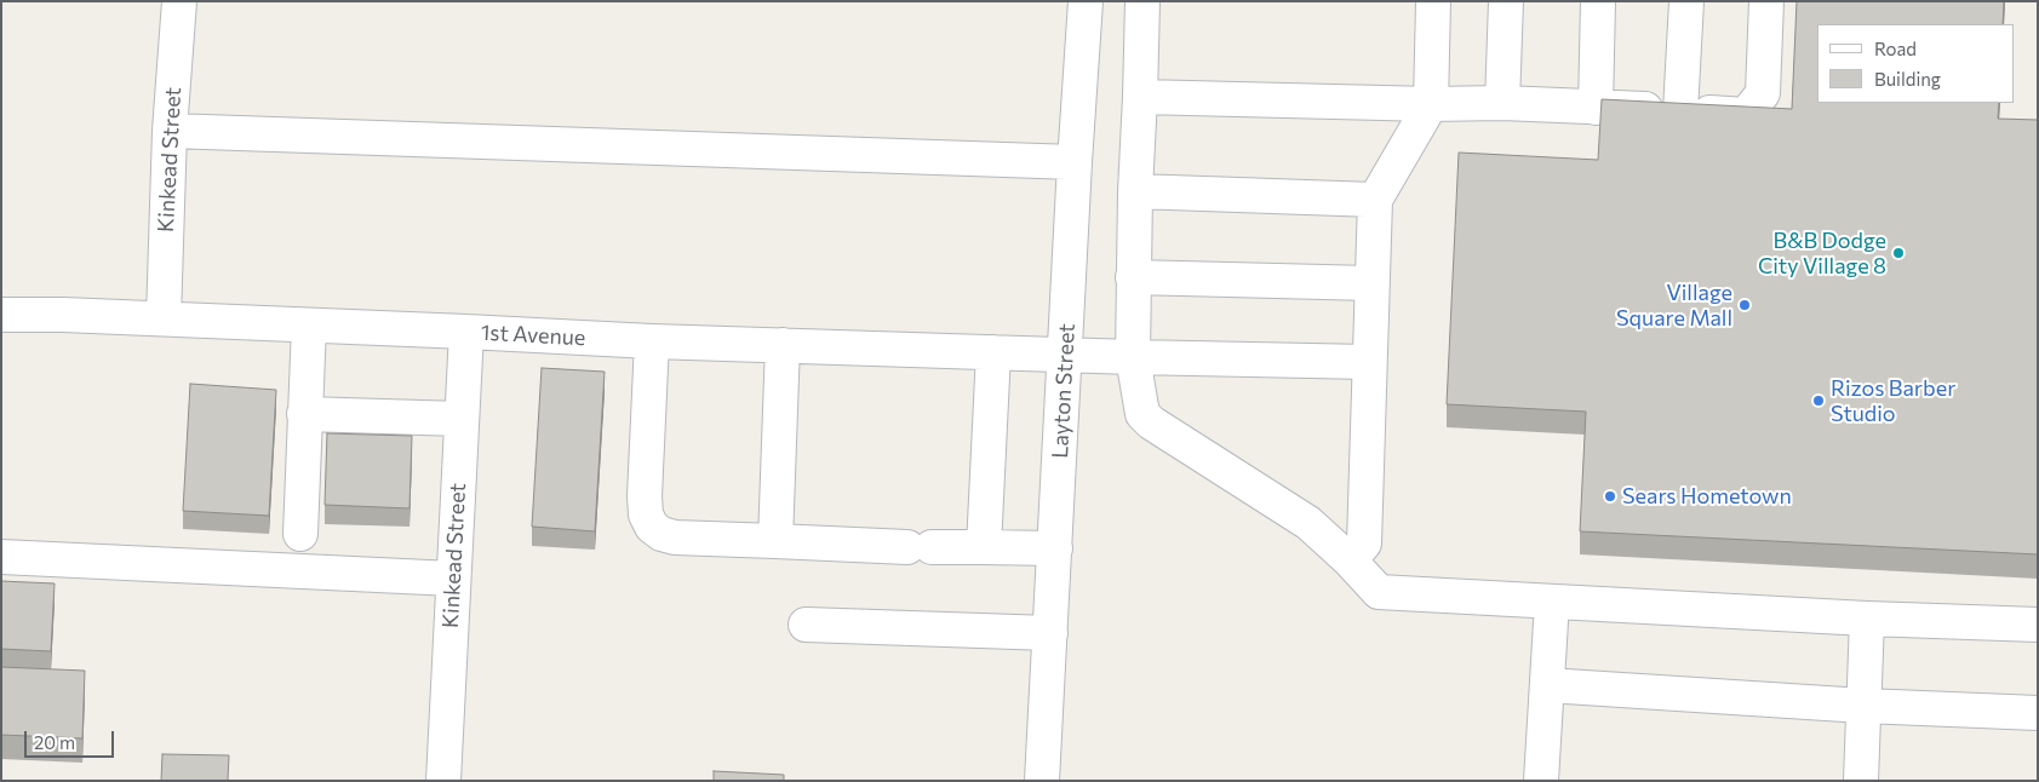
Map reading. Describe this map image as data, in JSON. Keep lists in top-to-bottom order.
{
  "streets": {
    "street": ["Kinkead Street", "1st Avenue", "Layton Street"]
  },
  "crossings": [
    ["Kinkead Street", "1st Avenue"],
    ["1st Avenue", "Layton Street"]
  ],
  "places": [
    "B&B Dodge City Village 8",
    "Village Square Mall",
    "Rizos Barber Studio",
    "Sears Hometown"
  ],
  "legend": ["Road", "Building"],
  "scale_bar": "20 m"
}
